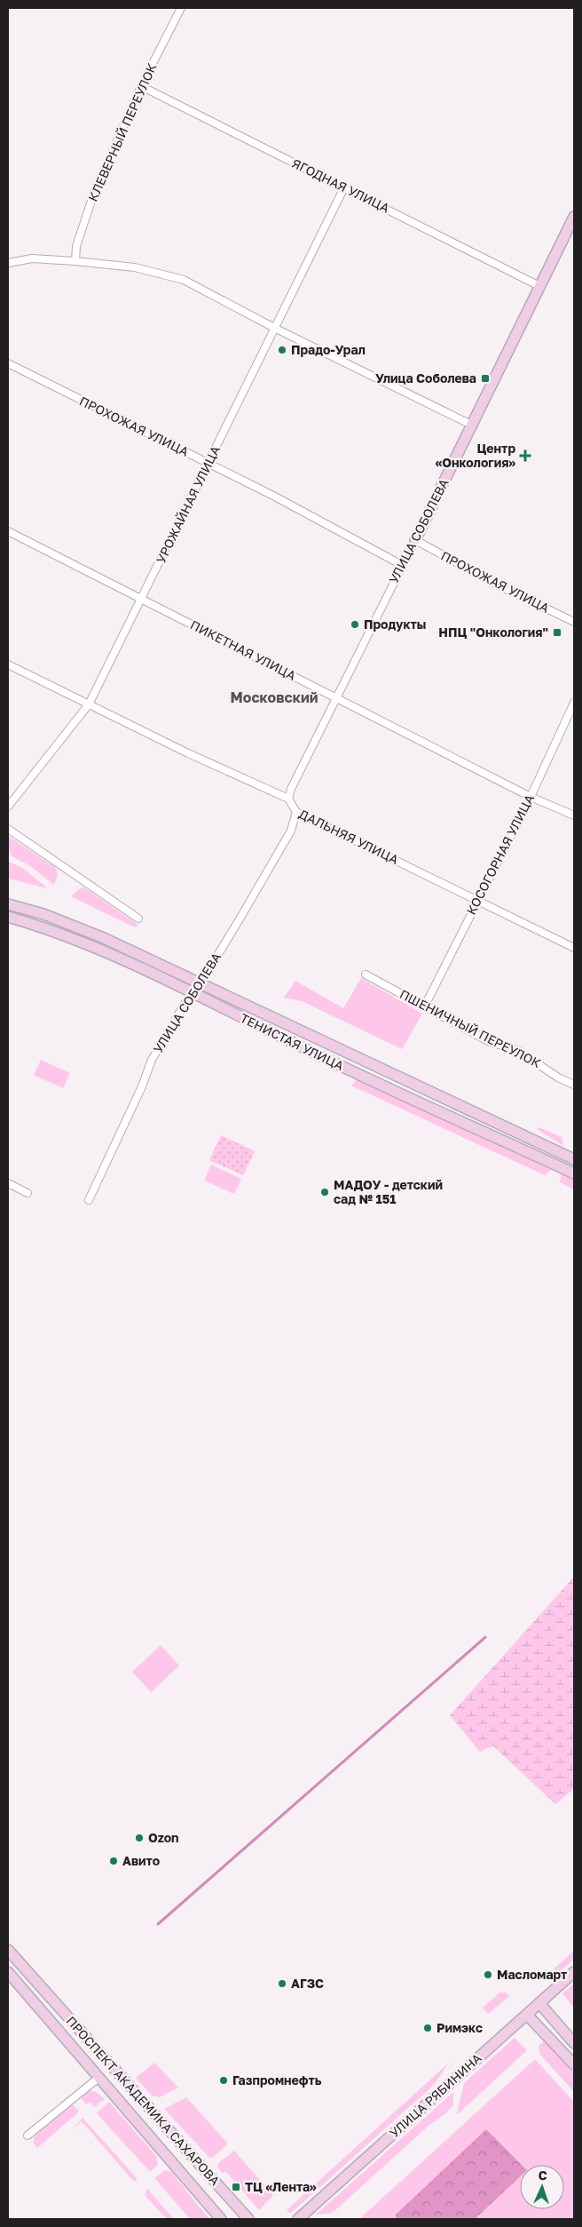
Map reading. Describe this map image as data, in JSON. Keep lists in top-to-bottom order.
{
  "streets": {
    "street": [
      "КЛЕВЕРНЫЙ ПЕРЕУЛОК",
      "ЯГОДНАЯ УЛИЦА",
      "ПРОХОЖАЯ УЛИЦА",
      "УРОЖАЙНАЯ УЛИЦА",
      "УЛИЦА СОБОЛЕВА",
      "ПИКЕТНАЯ УЛИЦА",
      "ДАЛЬНЯЯ УЛИЦА",
      "КОСОГОРНАЯ УЛИЦА",
      "ПШЕНИЧНЫЙ ПЕРЕУЛОК",
      "ТЕНИСТАЯ УЛИЦА",
      "УЛИЦА РЯБИНИНА",
      "ПРОСПЕКТ АКАДЕМИКА САХАРОВА"
    ]
  },
  "crossings": [
    ["КЛЕВЕРНЫЙ ПЕРЕУЛОК", "ЯГОДНАЯ УЛИЦА"],
    ["ЯГОДНАЯ УЛИЦА", "УРОЖАЙНАЯ УЛИЦА"],
    ["ЯГОДНАЯ УЛИЦА", "УЛИЦА СОБОЛЕВА"],
    ["ПРОХОЖАЯ УЛИЦА", "УРОЖАЙНАЯ УЛИЦА"],
    ["ПРОХОЖАЯ УЛИЦА", "УЛИЦА СОБОЛЕВА"],
    ["УРОЖАЙНАЯ УЛИЦА", "ПИКЕТНАЯ УЛИЦА"],
    ["УРОЖАЙНАЯ УЛИЦА", "ДАЛЬНЯЯ УЛИЦА"],
    ["УЛИЦА СОБОЛЕВА", "ПИКЕТНАЯ УЛИЦА"],
    ["УЛИЦА СОБОЛЕВА", "ДАЛЬНЯЯ УЛИЦА"],
    ["УЛИЦА СОБОЛЕВА", "ТЕНИСТАЯ УЛИЦА"],
    ["ПИКЕТНАЯ УЛИЦА", "КОСОГОРНАЯ УЛИЦА"],
    ["ДАЛЬНЯЯ УЛИЦА", "КОСОГОРНАЯ УЛИЦА"],
    ["КОСОГОРНАЯ УЛИЦА", "ПШЕНИЧНЫЙ ПЕРЕУЛОК"]
  ],
  "districts": ["Московский"],
  "places": {
    "other": [
      "Прадо-Урал",
      "Продукты",
      "МАДОУ - детский сад № 151",
      "Ozon",
      "Авито",
      "Масломарт",
      "АГЗС",
      "Римэкс",
      "Газпромнефть"
    ],
    "transit": ["Улица Соболева", "НПЦ \"Онкология\"", "ТЦ «Лента»"],
    "health": ["Центр «Онкология»"]
  },
  "north": "top"
}
